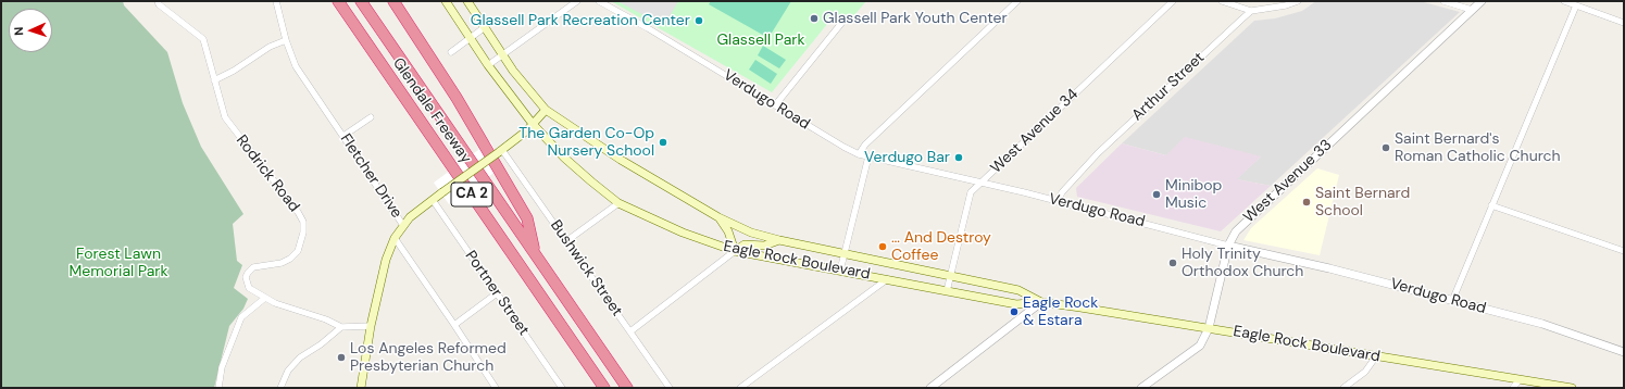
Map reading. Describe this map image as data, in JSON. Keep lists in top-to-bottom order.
{
  "streets": {
    "highway": ["Glendale Freeway", "CA 2"],
    "main road": ["Fletcher Drive", "Eagle Rock Boulevard"],
    "street": [
      "Arthur Street",
      "Verdugo Road",
      "West Avenue 34",
      "Rodrick Road",
      "West Avenue 33",
      "Bushwick Street",
      "Portner Street"
    ]
  },
  "crossings": [
    ["Arthur Street", "Verdugo Road"],
    ["Verdugo Road", "West Avenue 34"],
    ["Verdugo Road", "West Avenue 33"],
    ["West Avenue 34", "Eagle Rock Boulevard"],
    ["West Avenue 33", "Eagle Rock Boulevard"]
  ],
  "parks": ["Glassell Park", "Forest Lawn Memorial Park"],
  "places": [
    "Glassell Park Youth Center",
    "Glassell Park Recreation Center",
    "The Garden Co-Op Nursery School",
    "Saint Bernard's Roman Catholic Church",
    "Verdugo Bar",
    "Minibop Music",
    "Saint Bernard School",
    "… And Destroy Coffee",
    "Holy Trinity Orthodox Church",
    "Eagle Rock & Estara",
    "Los Angeles Reformed Presbyterian Church"
  ],
  "north": "left"
}
